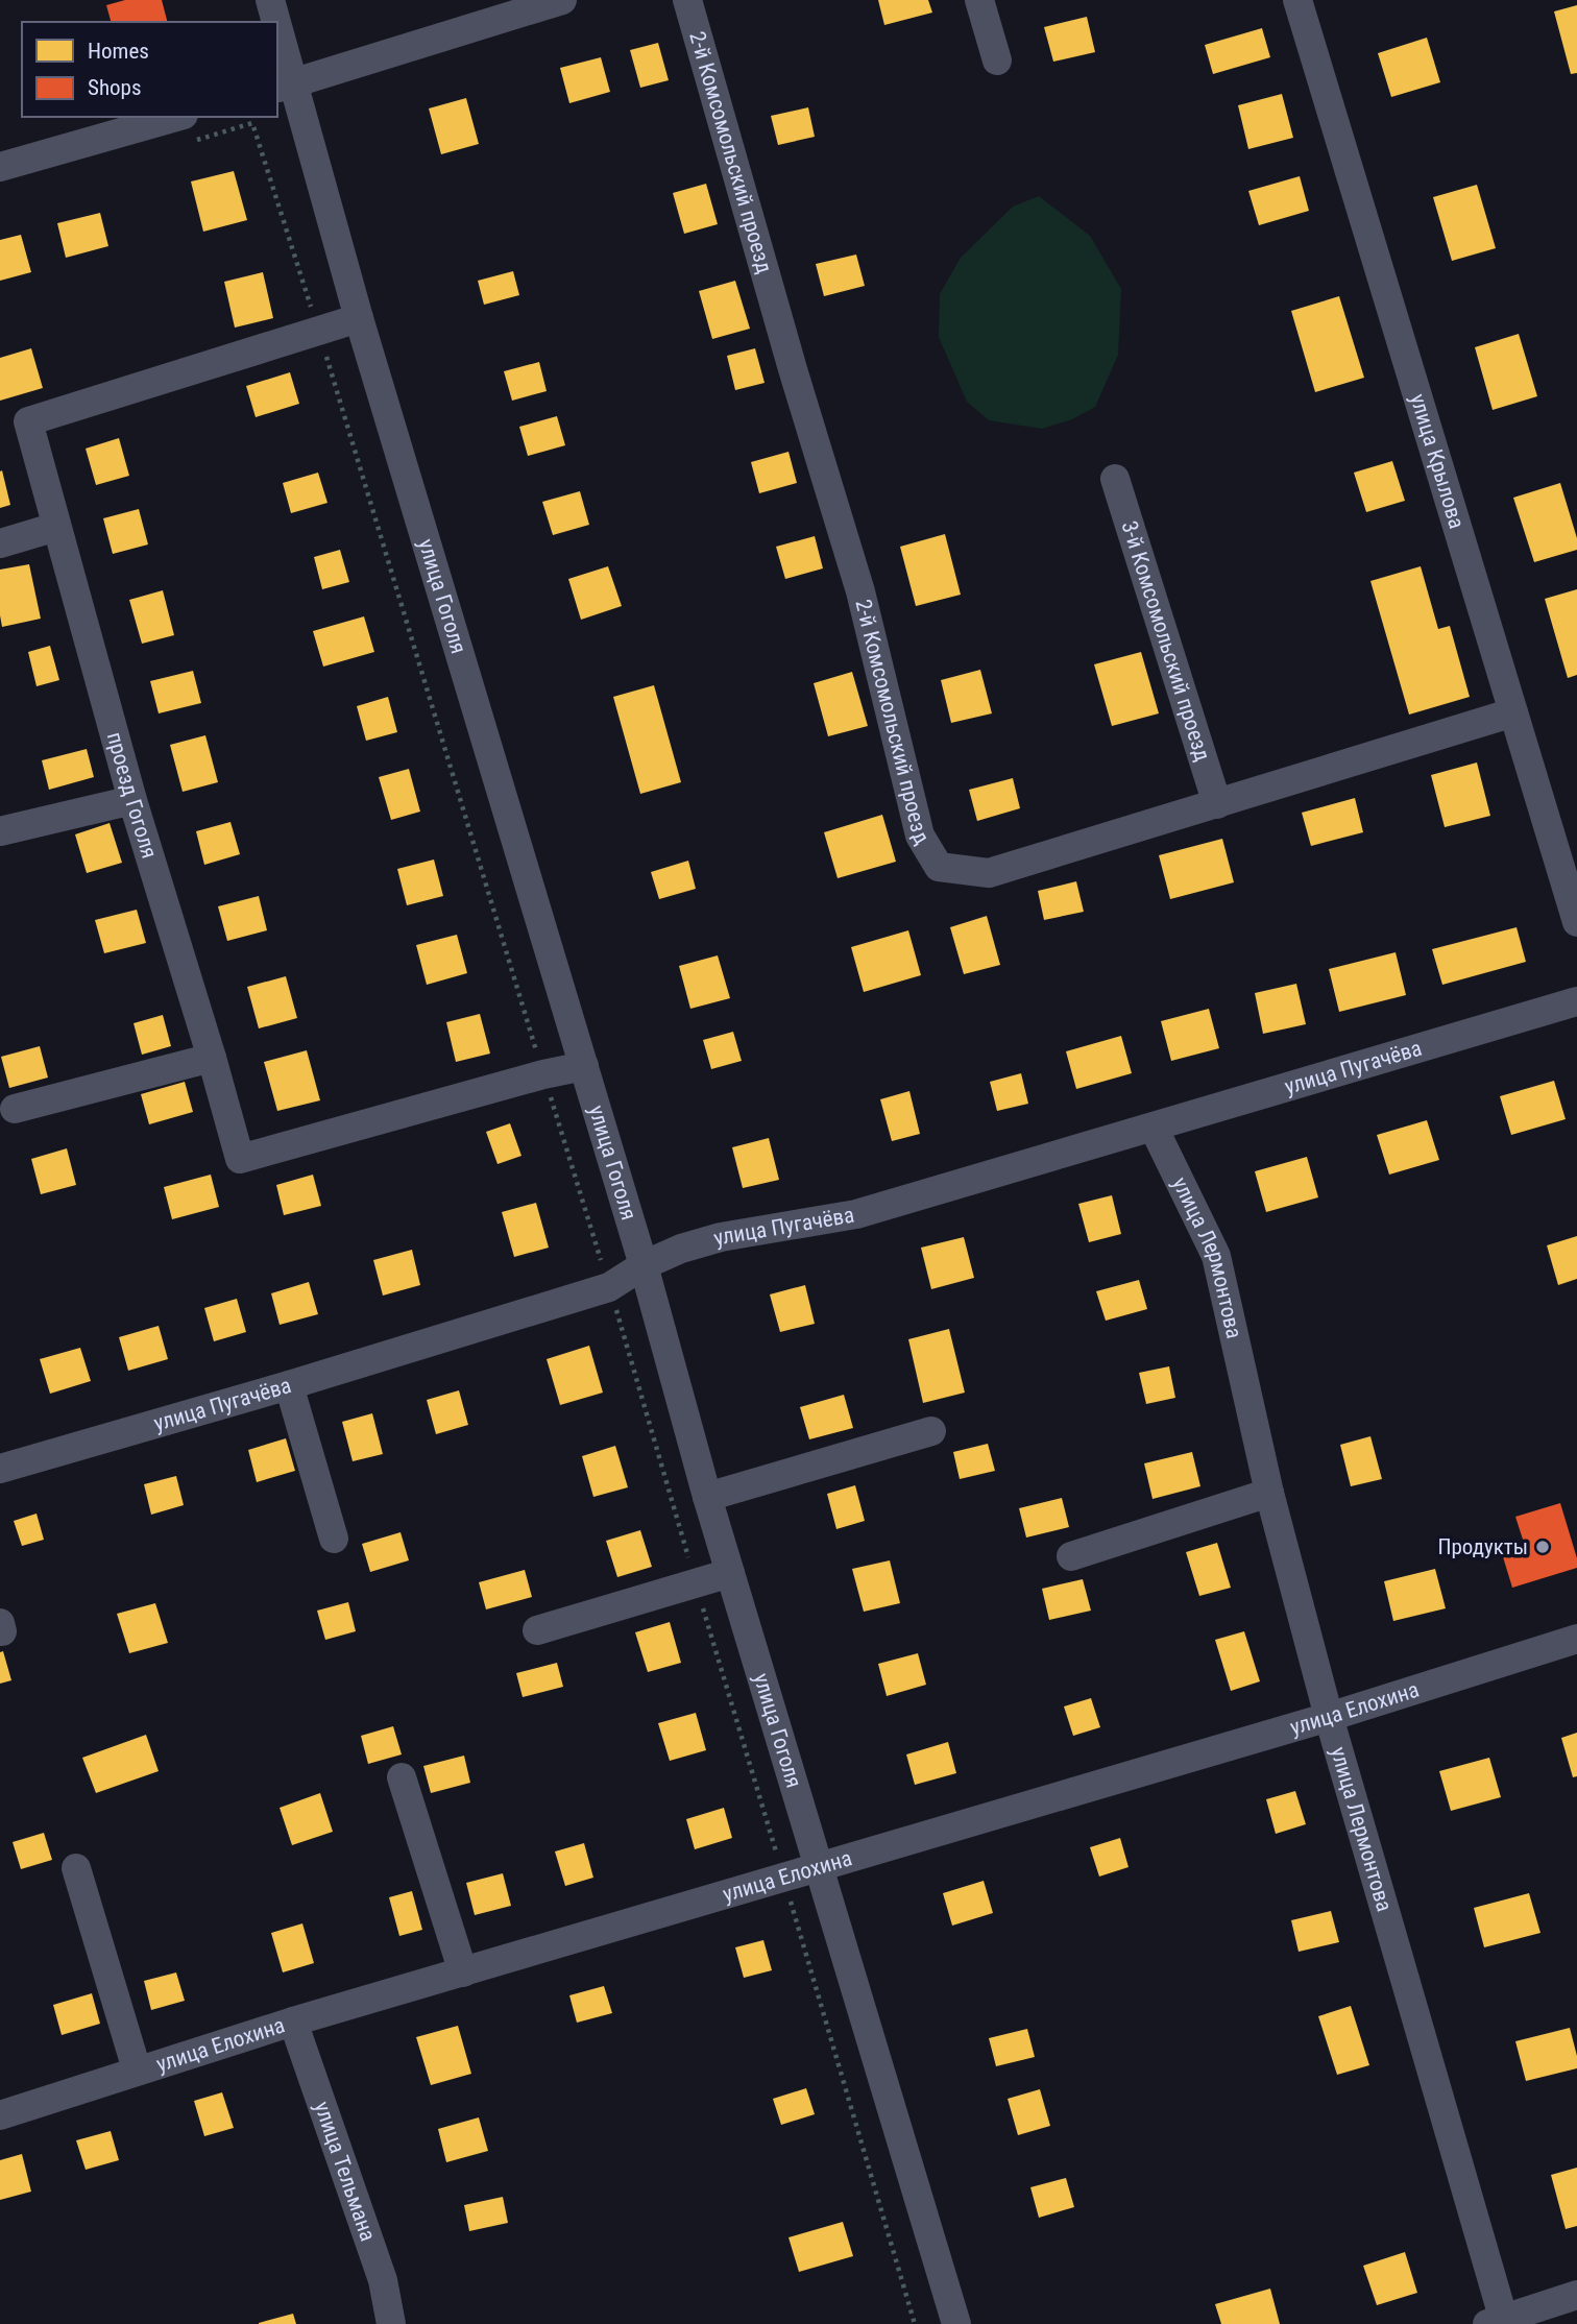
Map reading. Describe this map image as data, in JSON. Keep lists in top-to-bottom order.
{
  "streets": {
    "street": [
      "2-й Комсомольский проезд",
      "улица Крылова",
      "улица Гоголя",
      "3-й Комсомольский проезд",
      "проезд Гоголя",
      "улица Пугачёва",
      "улица Лермонтова",
      "улица Елохина",
      "улица Тельмана"
    ]
  },
  "crossings": [
    ["2-й Комсомольский проезд", "улица Крылова"],
    ["2-й Комсомольский проезд", "3-й Комсомольский проезд"],
    ["улица Гоголя", "проезд Гоголя"],
    ["улица Гоголя", "улица Пугачёва"],
    ["улица Гоголя", "улица Елохина"],
    ["улица Пугачёва", "улица Лермонтова"],
    ["улица Лермонтова", "улица Елохина"],
    ["улица Елохина", "улица Тельмана"]
  ],
  "places": ["Продукты"],
  "legend": ["Homes", "Shops"]
}
